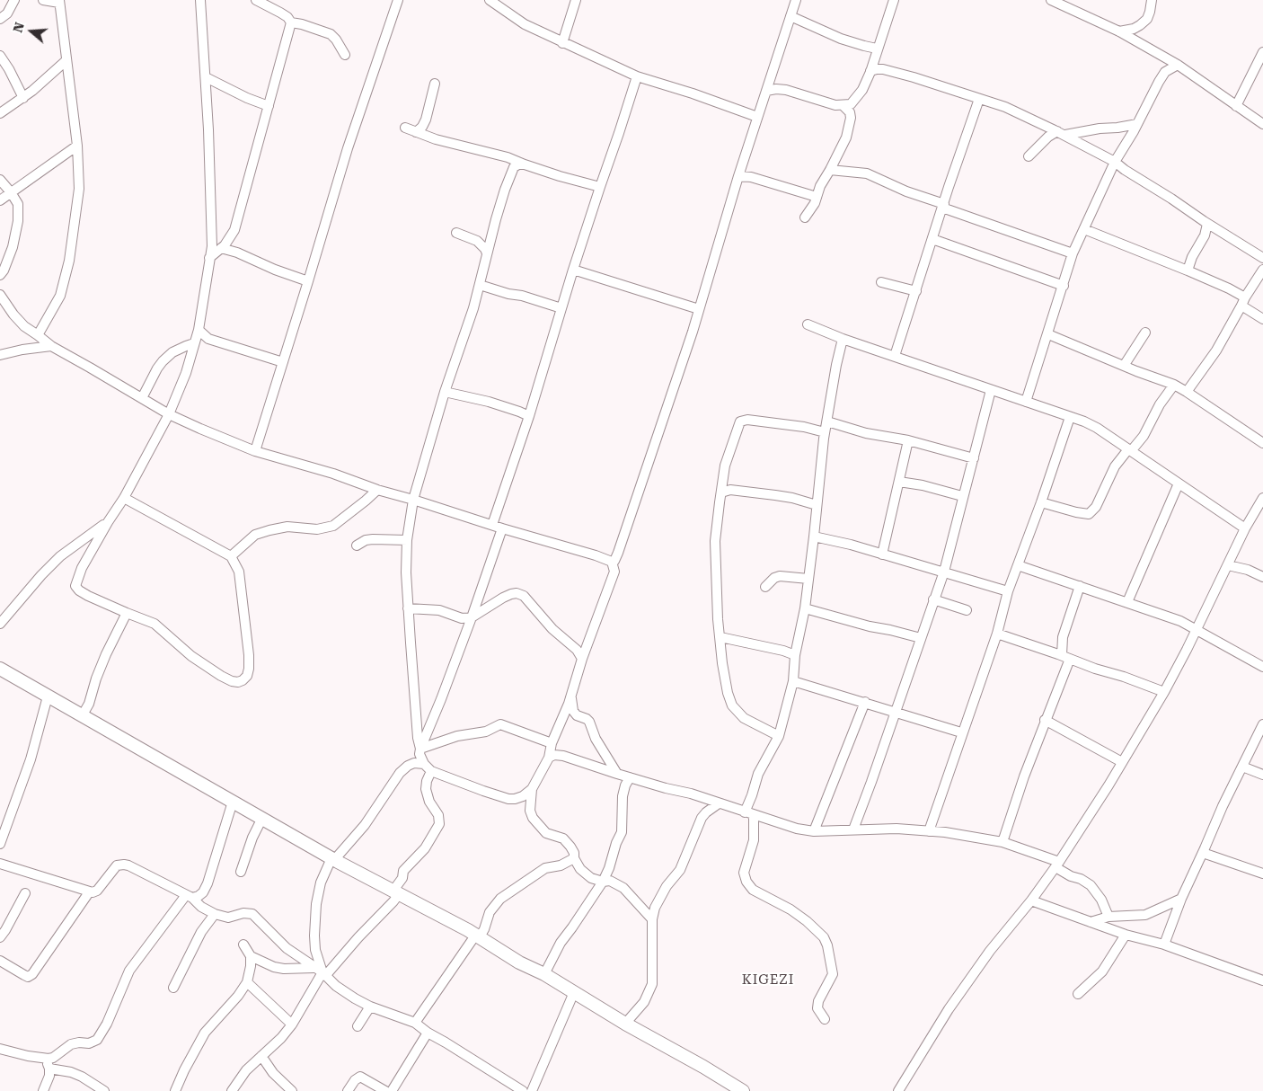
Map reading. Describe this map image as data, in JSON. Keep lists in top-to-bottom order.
{
  "districts": ["KIGEZI"],
  "north": "left"
}
